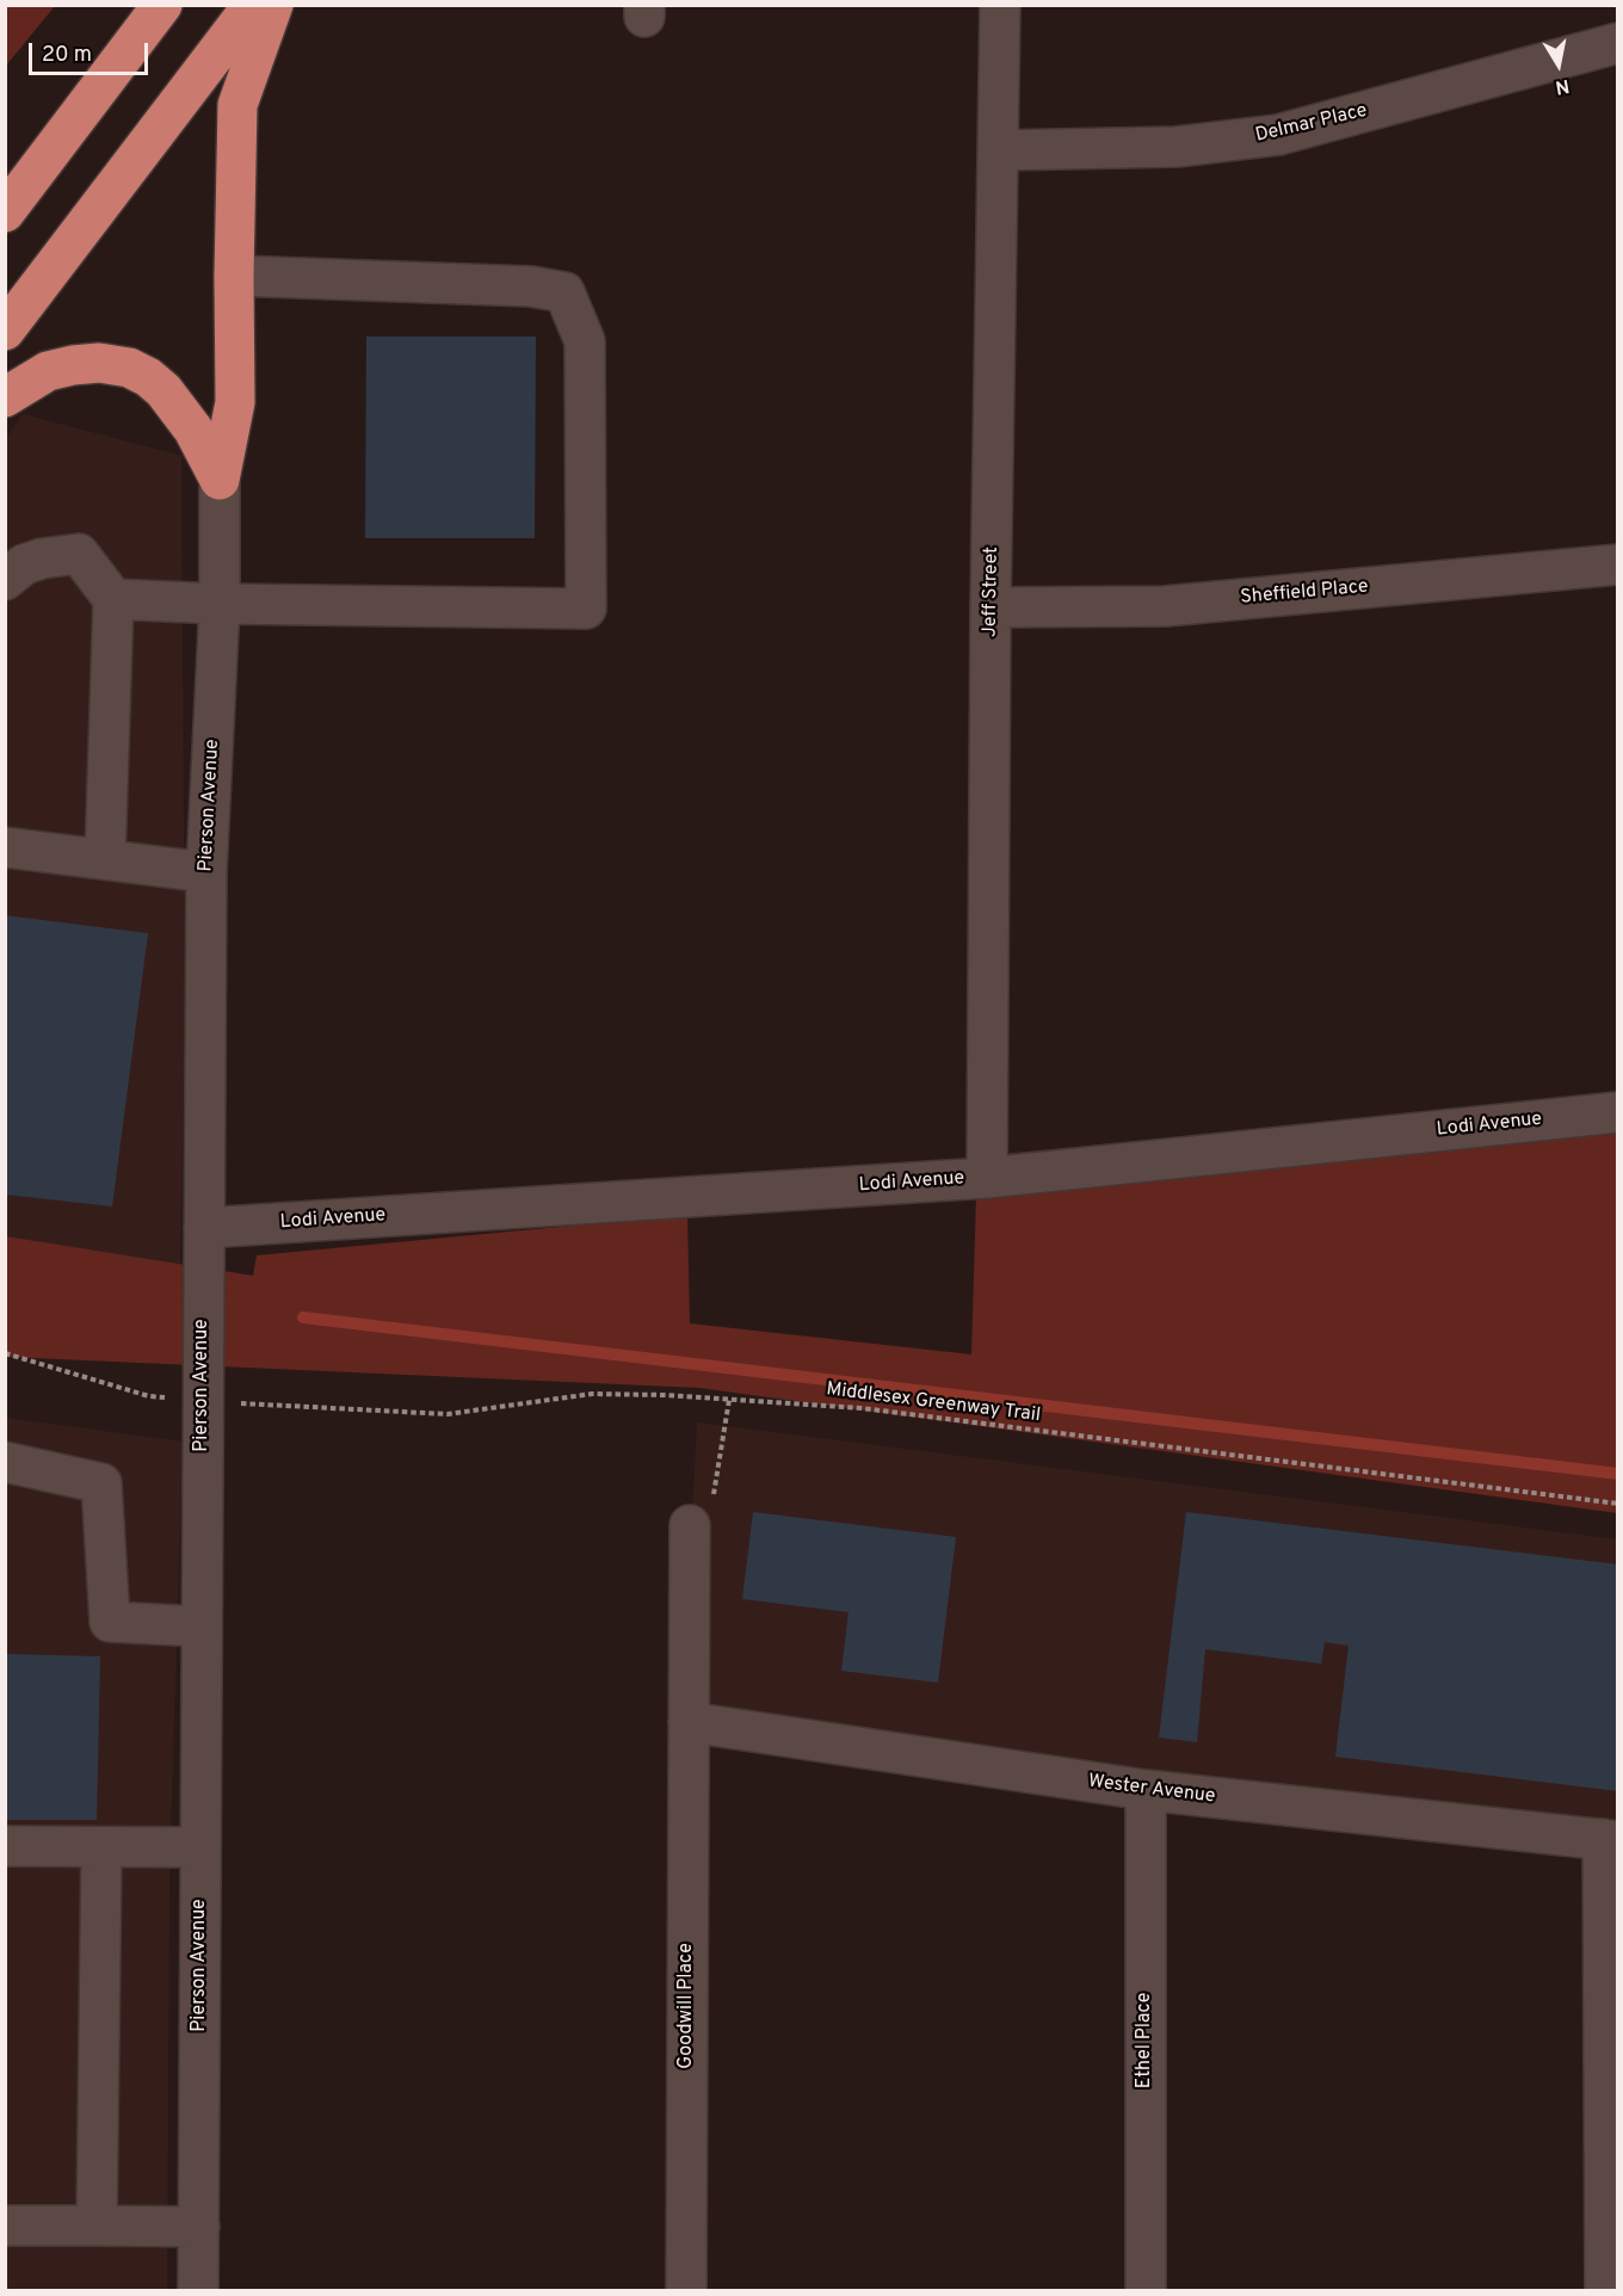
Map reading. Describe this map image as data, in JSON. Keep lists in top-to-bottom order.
{
  "streets": {
    "street": [
      "Delmar Place",
      "Jeff Street",
      "Sheffield Place",
      "Pierson Avenue",
      "Lodi Avenue",
      "Wester Avenue",
      "Goodwill Place",
      "Ethel Place"
    ],
    "path": ["Middlesex Greenway Trail"]
  },
  "crossings": [
    ["Delmar Place", "Jeff Street"],
    ["Jeff Street", "Sheffield Place"],
    ["Jeff Street", "Lodi Avenue"],
    ["Pierson Avenue", "Lodi Avenue"],
    ["Wester Avenue", "Goodwill Place"],
    ["Wester Avenue", "Ethel Place"]
  ],
  "scale_bar": "20 m",
  "north": "bottom"
}
